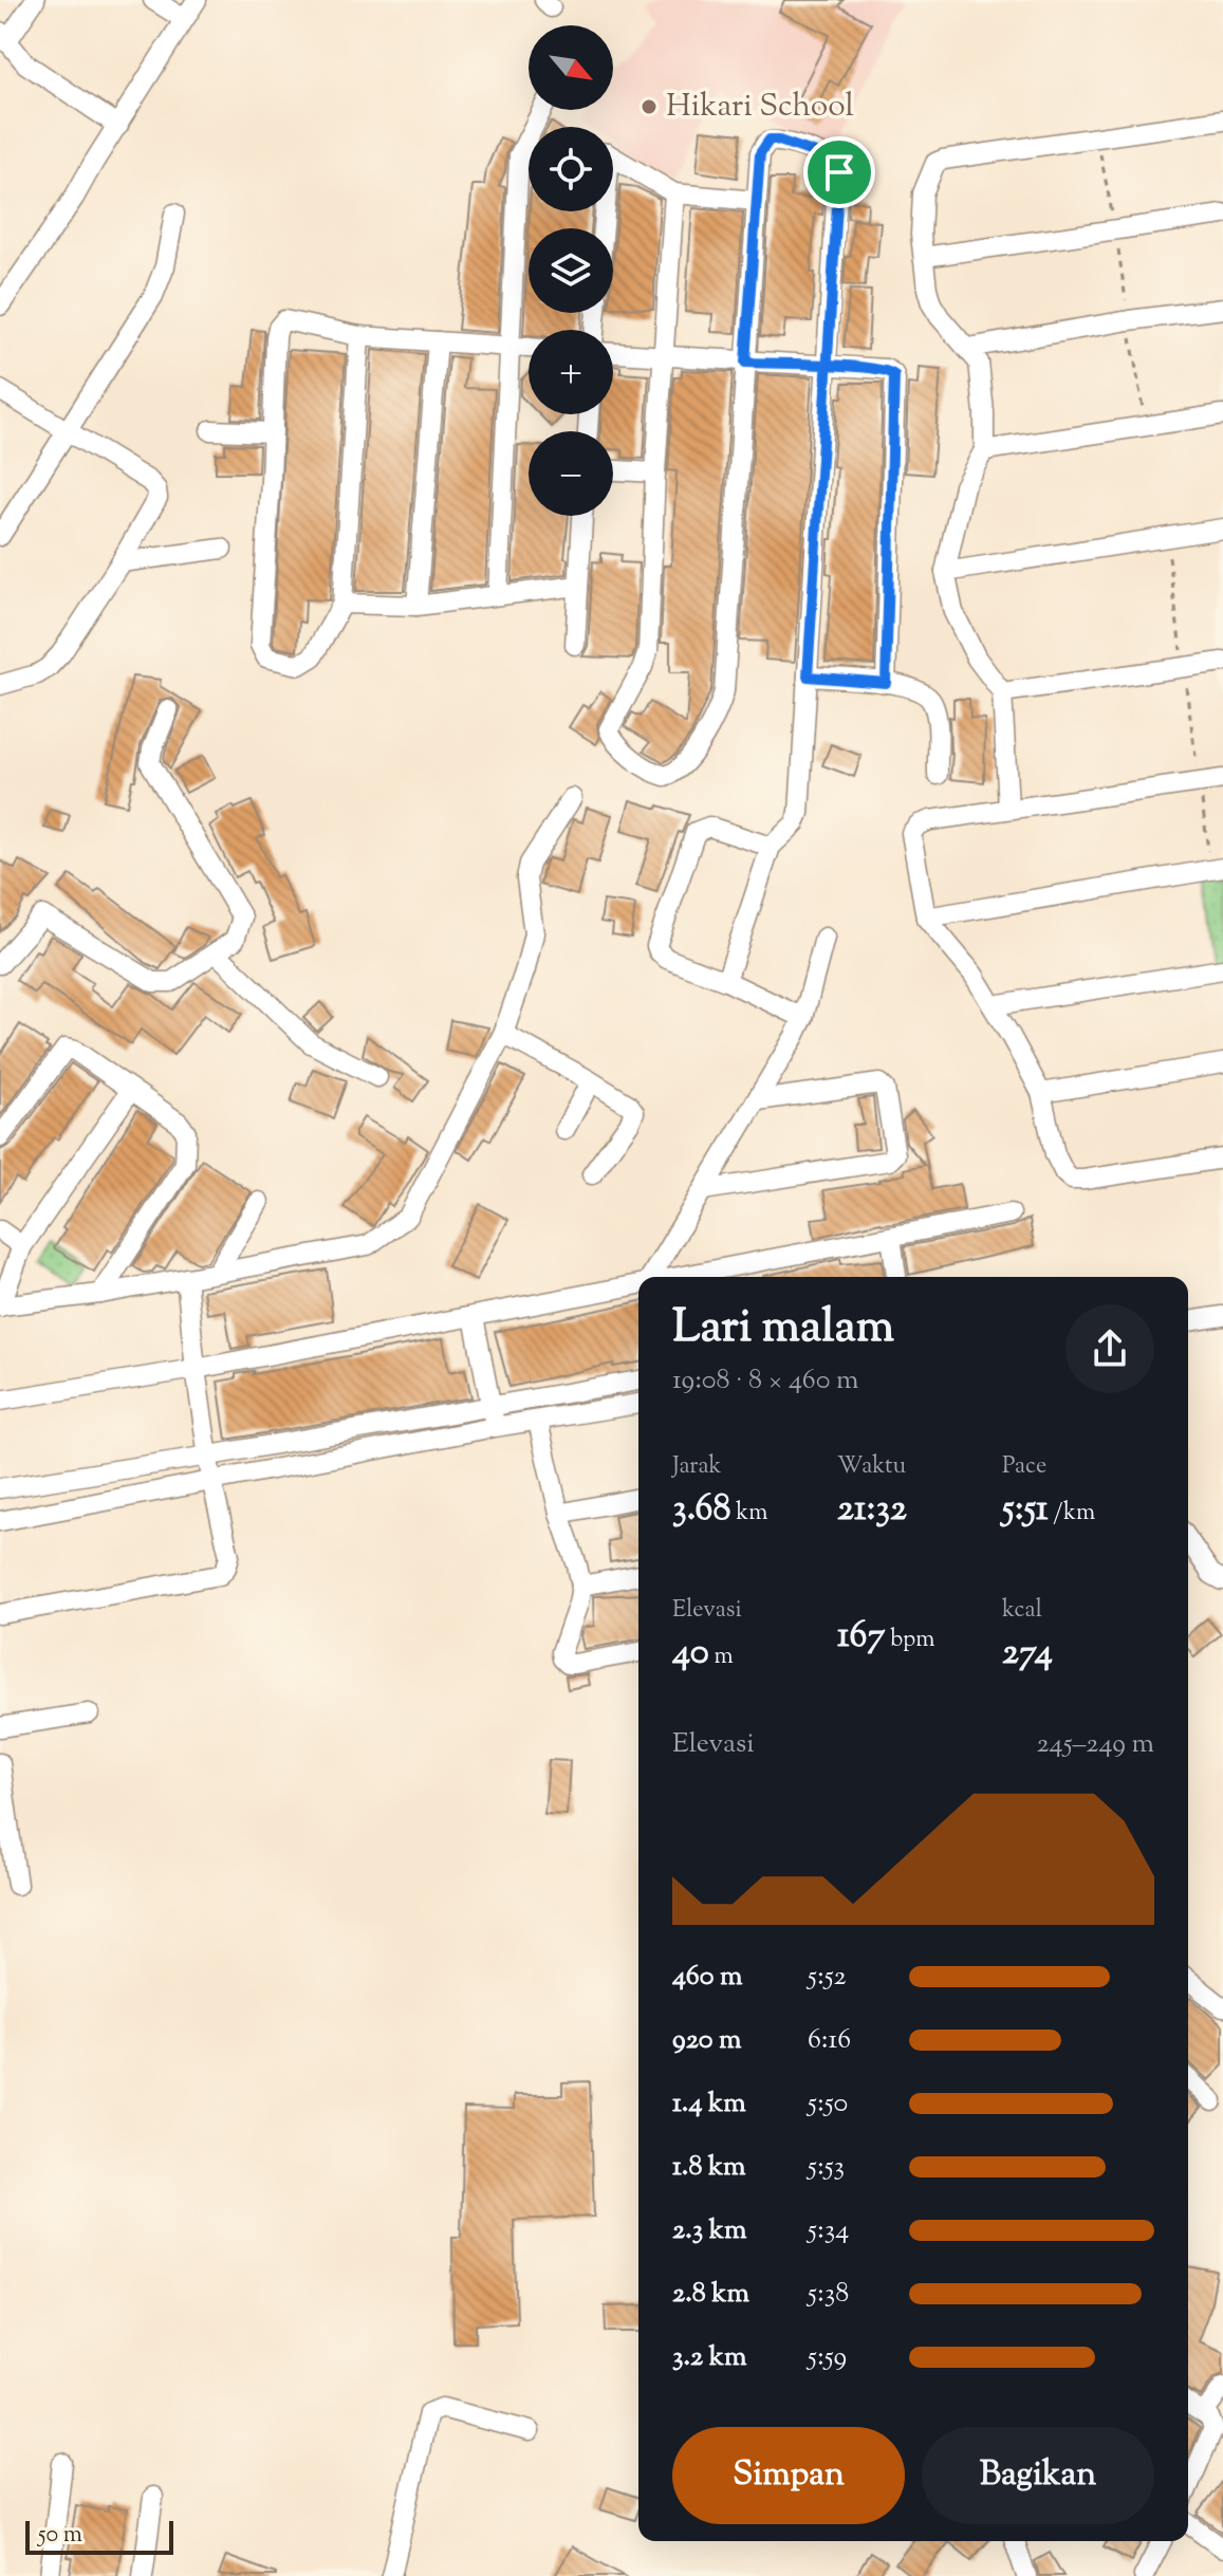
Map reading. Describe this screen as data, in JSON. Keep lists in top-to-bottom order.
{
  "places": ["Hikari School"],
  "scale_bar": "50 m",
  "north": "bottom right",
  "page": {
    "map_buttons": ["+", "−"],
    "heading": ["Lari malam", "19:08 · 8 × 460 m"],
    "stats": [
      ["Jarak", "3.68 km"],
      ["Waktu", "21:32"],
      ["Pace", "5:51 /km"],
      ["Elevasi", "40 m"],
      ["167 bpm"],
      ["kcal", "274"]
    ],
    "chart": ["Elevasi", "245–249 m"],
    "list": [
      {
        "name": "460 m",
        "note": "5:52"
      },
      {
        "name": "920 m",
        "note": "6:16"
      },
      {
        "name": "1.4 km",
        "note": "5:50"
      },
      {
        "name": "1.8 km",
        "note": "5:53"
      },
      {
        "name": "2.3 km",
        "note": "5:34"
      },
      {
        "name": "2.8 km",
        "note": "5:38"
      },
      {
        "name": "3.2 km",
        "note": "5:59"
      }
    ],
    "buttons": ["Simpan", "Bagikan"],
    "scale": "50 m"
  }
}
